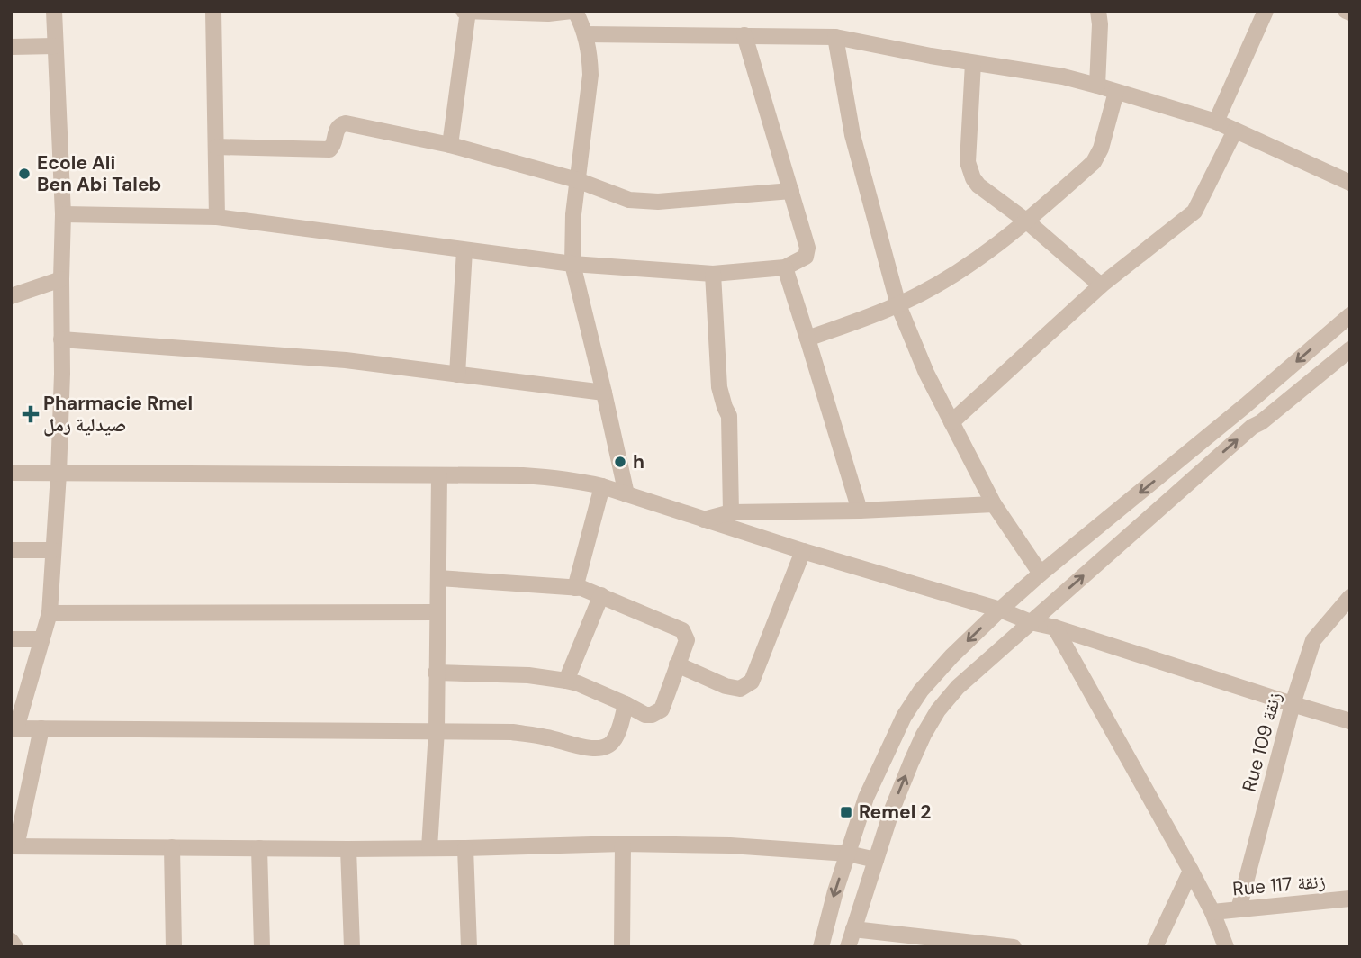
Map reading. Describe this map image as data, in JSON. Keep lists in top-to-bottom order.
{
  "streets": {
    "street": ["Rue 109 زنقة", "Rue 117 زنقة"]
  },
  "crossings": [
    ["Rue 109 زنقة", "Rue 117 زنقة"]
  ],
  "places": {
    "other": ["Ecole Ali Ben Abi Taleb", "h"],
    "health": ["Pharmacie Rmel صيدلية رمل"],
    "transit": ["Remel 2"]
  }
}
